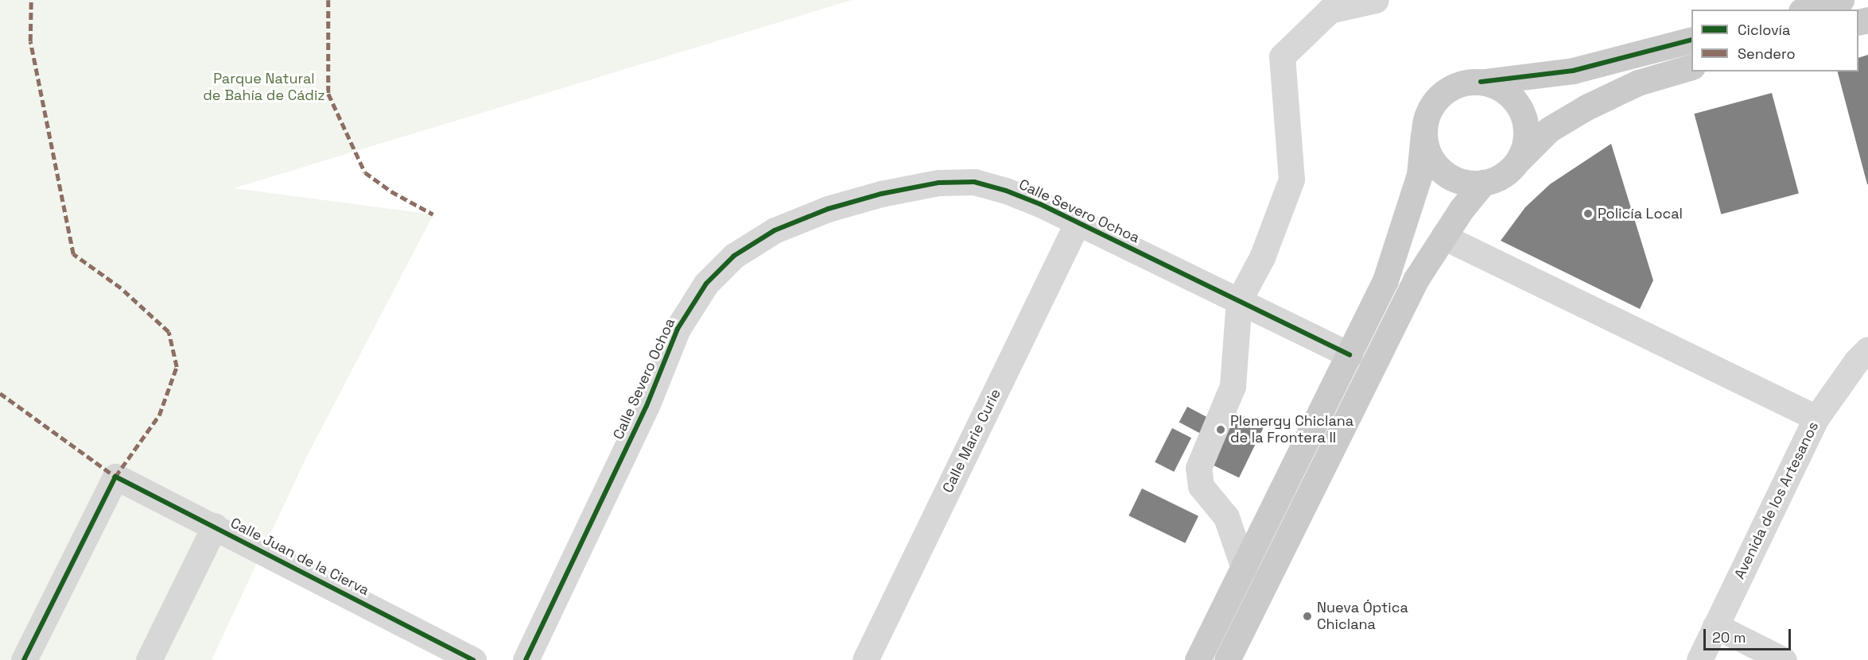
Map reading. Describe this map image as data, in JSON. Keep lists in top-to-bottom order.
{
  "streets": {
    "street": [
      "Calle Severo Ochoa",
      "Calle Marie Curie",
      "Avenida de los Artesanos",
      "Calle Juan de la Cierva"
    ]
  },
  "crossings": [
    ["Calle Severo Ochoa", "Calle Marie Curie"]
  ],
  "parks": ["Parque Natural de Bahía de Cádiz"],
  "places": ["Policía Local", "Plenergy Chiclana de la Frontera II", "Nueva Óptica Chiclana"],
  "legend": ["Ciclovía", "Sendero"],
  "scale_bar": "20 m"
}
